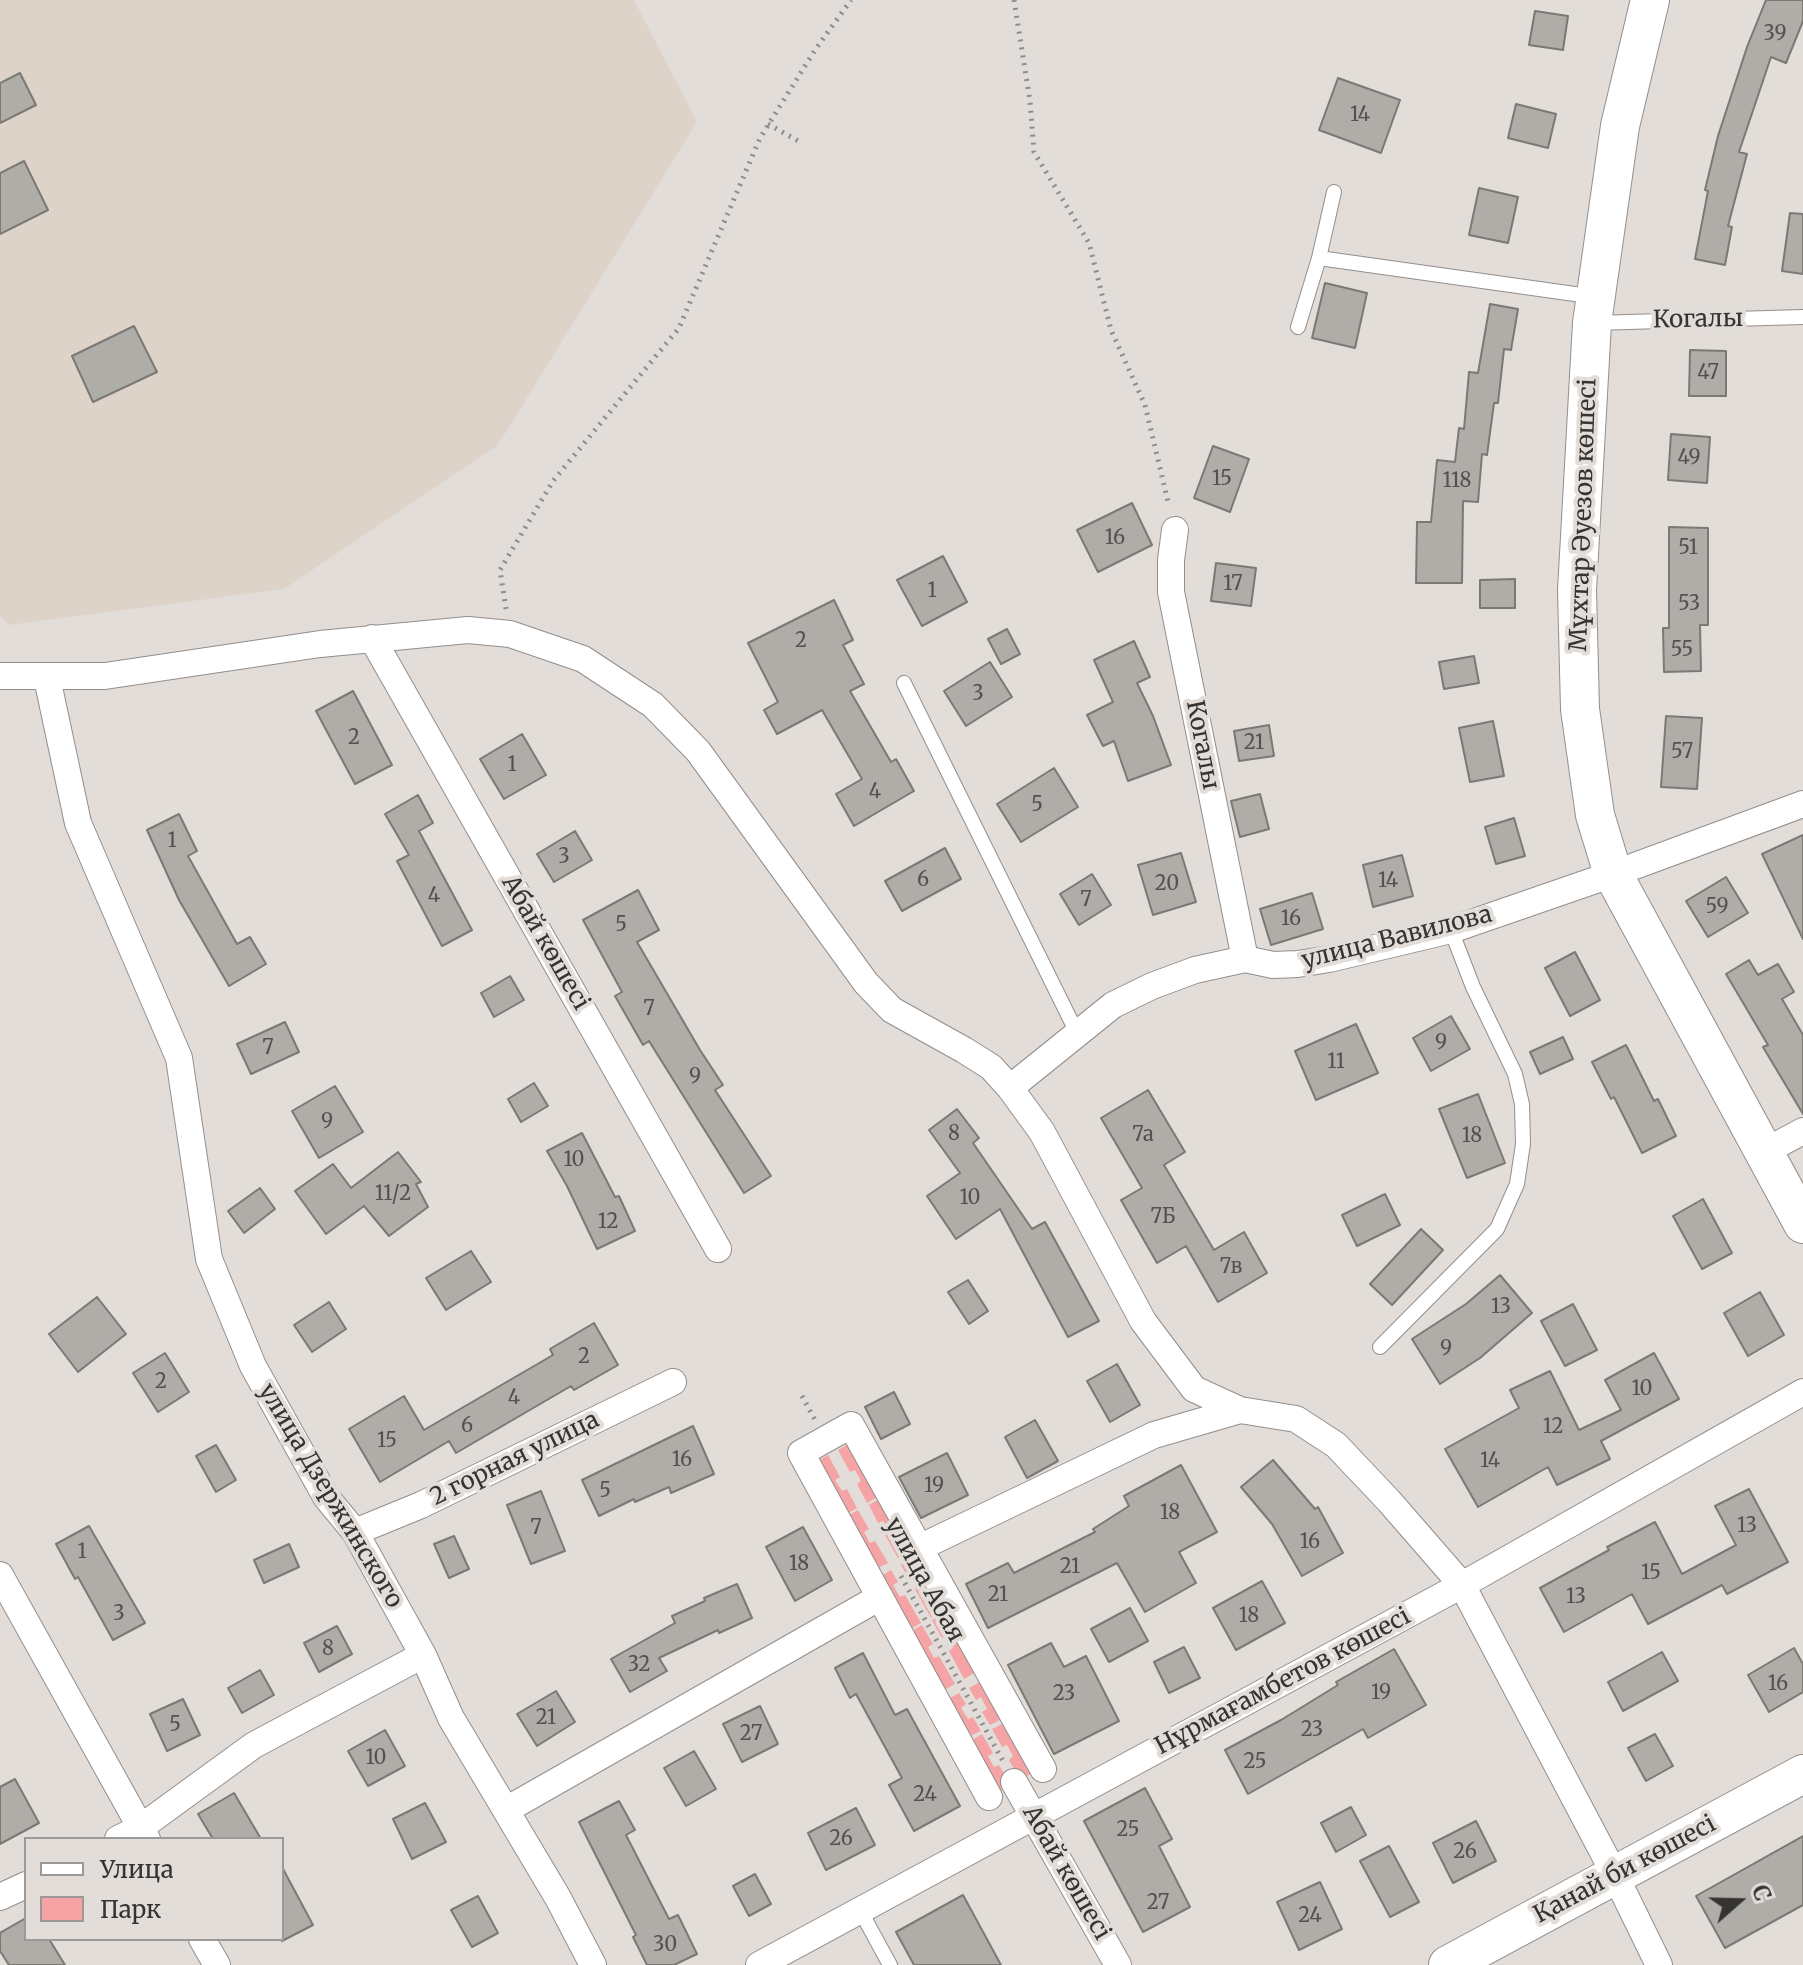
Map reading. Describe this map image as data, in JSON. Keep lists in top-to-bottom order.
{
  "streets": {
    "main road": ["Мұхтар Әуезов көшесі", "Қанай би көшесі"],
    "street": [
      "Когалы",
      "улица Вавилова",
      "Абай көшесі",
      "2 горная улица",
      "улица Дзержинского",
      "Нұрмағамбетов көшесі"
    ],
    "path": ["улица Абая"]
  },
  "crossings": [
    ["Когалы", "Мұхтар Әуезов көшесі"],
    ["Когалы", "улица Вавилова"],
    ["Мұхтар Әуезов көшесі", "улица Вавилова"],
    ["Абай көшесі", "улица Абая"],
    ["Абай көшесі", "Нұрмағамбетов көшесі"],
    ["2 горная улица", "улица Дзержинского"]
  ],
  "house_numbers": [
    "39",
    "14",
    "47",
    "49",
    "15",
    "118",
    "16",
    "51",
    "17",
    "1",
    "53",
    "2",
    "55",
    "3",
    "2",
    "21",
    "57",
    "1",
    "4",
    "5",
    "1",
    "3",
    "6",
    "14",
    "20",
    "4",
    "7",
    "59",
    "16",
    "5",
    "7",
    "9",
    "7",
    "11",
    "9",
    "9",
    "8",
    "7а",
    "18",
    "10",
    "11/2",
    "10",
    "7Б",
    "12",
    "7в",
    "13",
    "9",
    "2",
    "2",
    "10",
    "4",
    "6",
    "12",
    "15",
    "16",
    "14",
    "19",
    "5",
    "18",
    "13",
    "7",
    "16",
    "1",
    "18",
    "21",
    "15",
    "21",
    "13",
    "3",
    "18",
    "8",
    "32",
    "16",
    "19",
    "23",
    "21",
    "5",
    "23",
    "27",
    "10",
    "25",
    "24",
    "25",
    "26",
    "26",
    "27",
    "24",
    "30"
  ],
  "legend": ["Улица", "Парк"],
  "north": "right"
}
